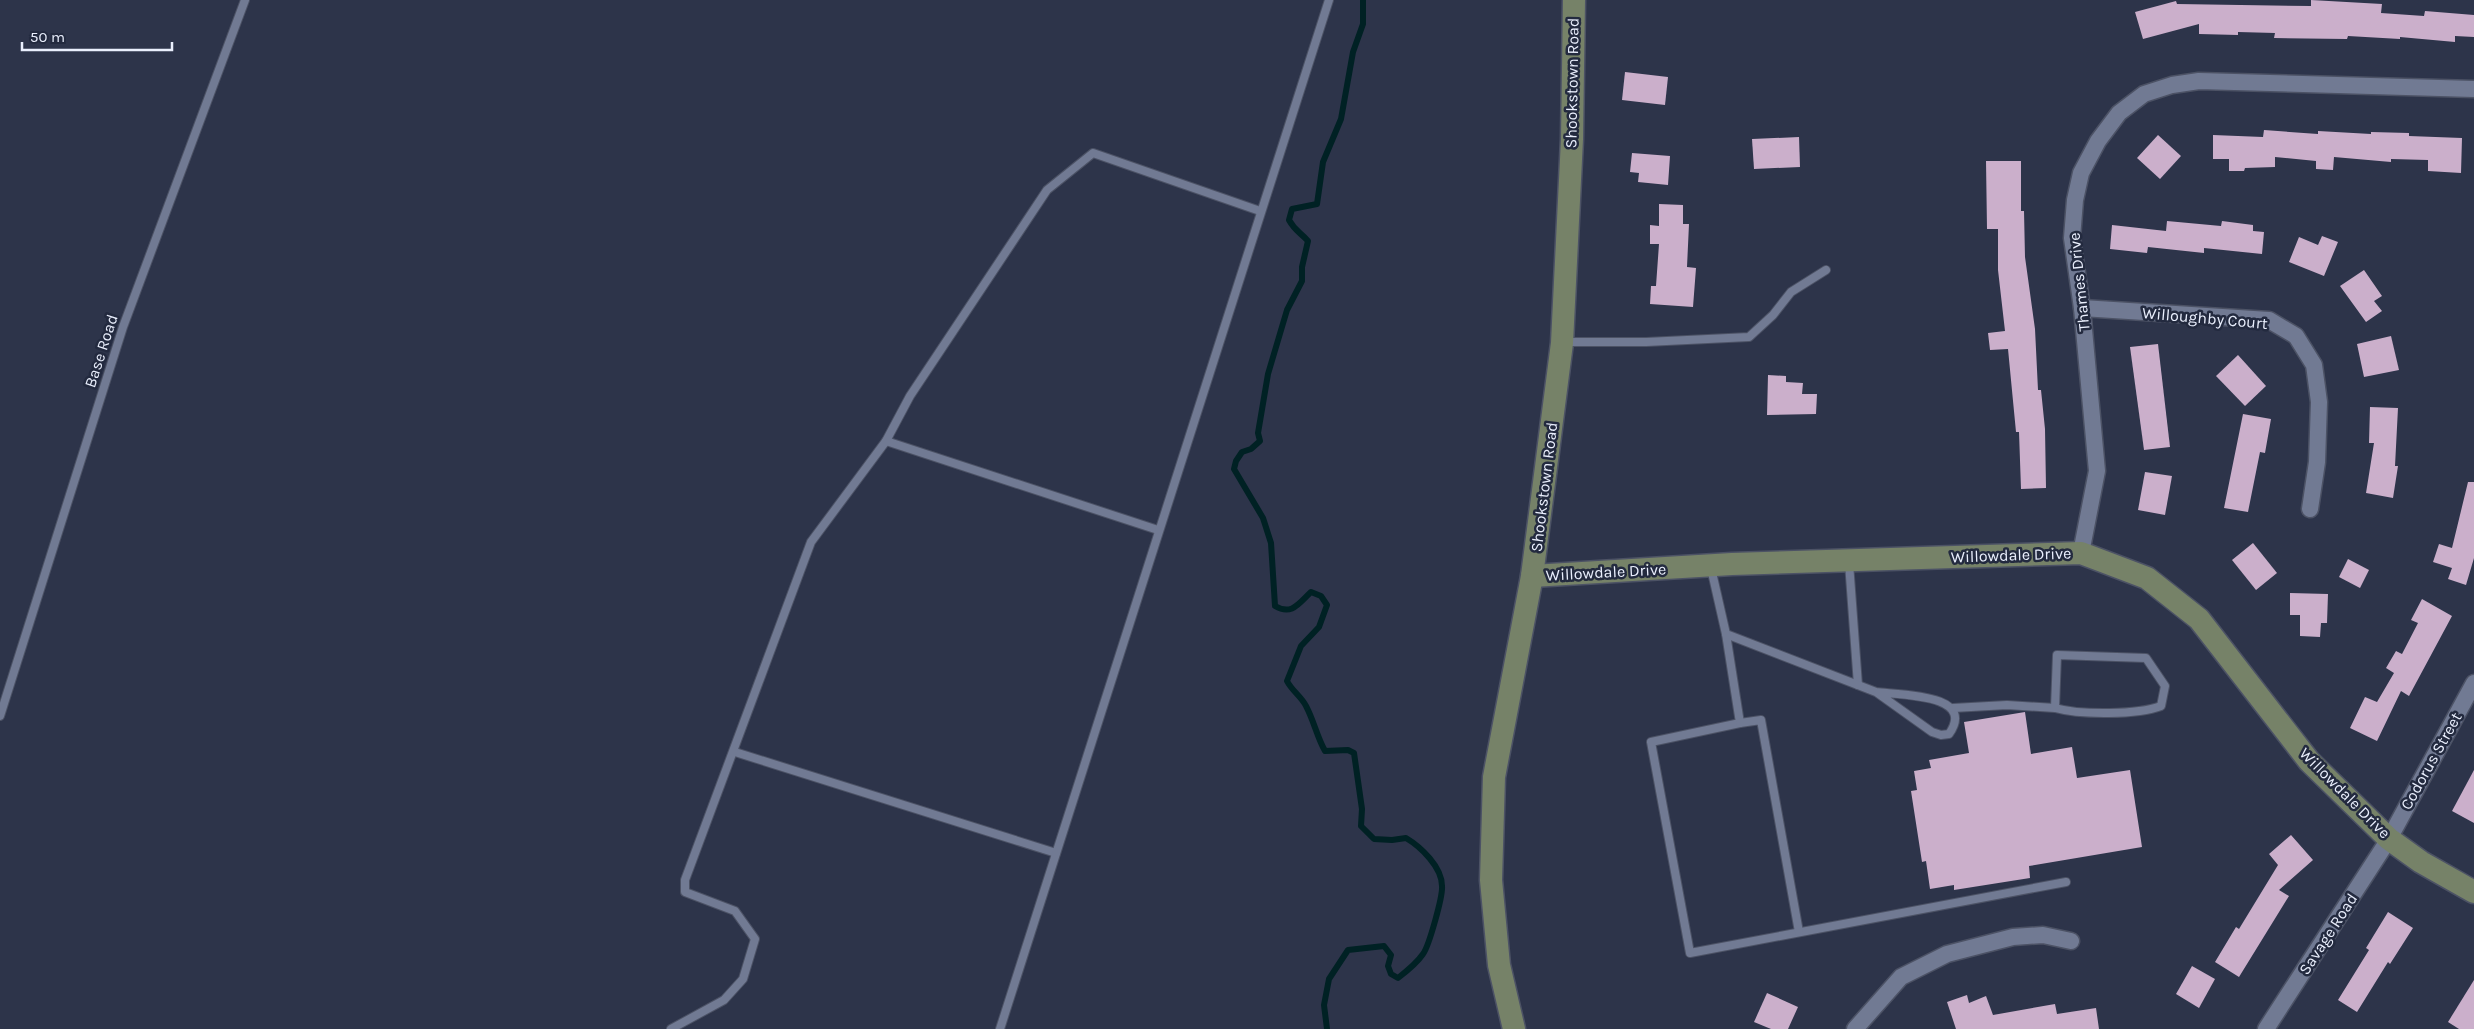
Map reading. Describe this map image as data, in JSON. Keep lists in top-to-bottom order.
{
  "streets": {
    "street": [
      "Shookstown Road",
      "Thames Drive",
      "Willoughby Court",
      "Willowdale Drive",
      "Codorus Street",
      "Savage Road"
    ],
    "lane": ["Base Road"]
  },
  "crossings": [
    ["Shookstown Road", "Willowdale Drive"],
    ["Thames Drive", "Willoughby Court"],
    ["Thames Drive", "Willowdale Drive"],
    ["Willowdale Drive", "Codorus Street"],
    ["Willowdale Drive", "Savage Road"],
    ["Codorus Street", "Savage Road"]
  ],
  "scale_bar": "50 m"
}
